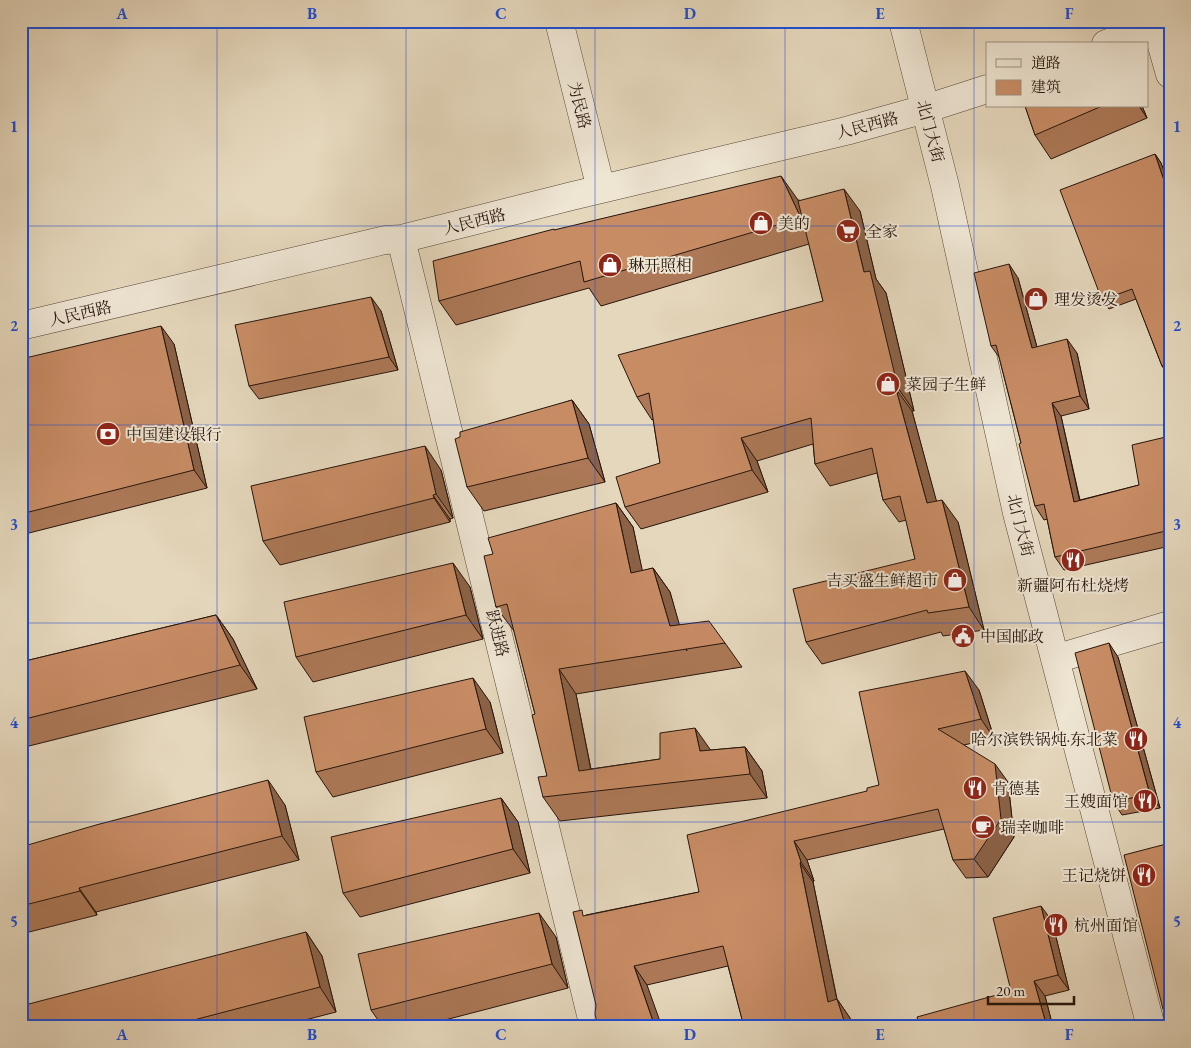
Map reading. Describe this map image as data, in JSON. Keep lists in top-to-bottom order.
{
  "streets": {
    "street": [
      "为民路",
      "人民西路",
      "北门大街",
      "跃进路"
    ]
  },
  "crossings": [
    ["为民路", "人民西路"],
    ["人民西路", "北门大街"],
    ["人民西路", "跃进路"]
  ],
  "places": {
    "shop": [
      "美的",
      "琳开照相",
      "理发烫发",
      "菜园子生鲜",
      "吉买盛生鲜超市"
    ],
    "supermarket": ["全家"],
    "bank": ["中国建设银行"],
    "restaurant": [
      "新疆阿布杜烧烤",
      "哈尔滨铁锅炖·东北菜",
      "肯德基",
      "王嫂面馆",
      "王记烧饼",
      "杭州面馆"
    ],
    "public building": ["中国邮政"],
    "cafe": ["瑞幸咖啡"]
  },
  "legend": ["道路", "建筑"],
  "scale_bar": "20 m",
  "grid": {
    "columns": [
      "A",
      "B",
      "C",
      "D",
      "E",
      "F"
    ],
    "rows": [
      "1",
      "2",
      "3",
      "4",
      "5"
    ]
  }
}
